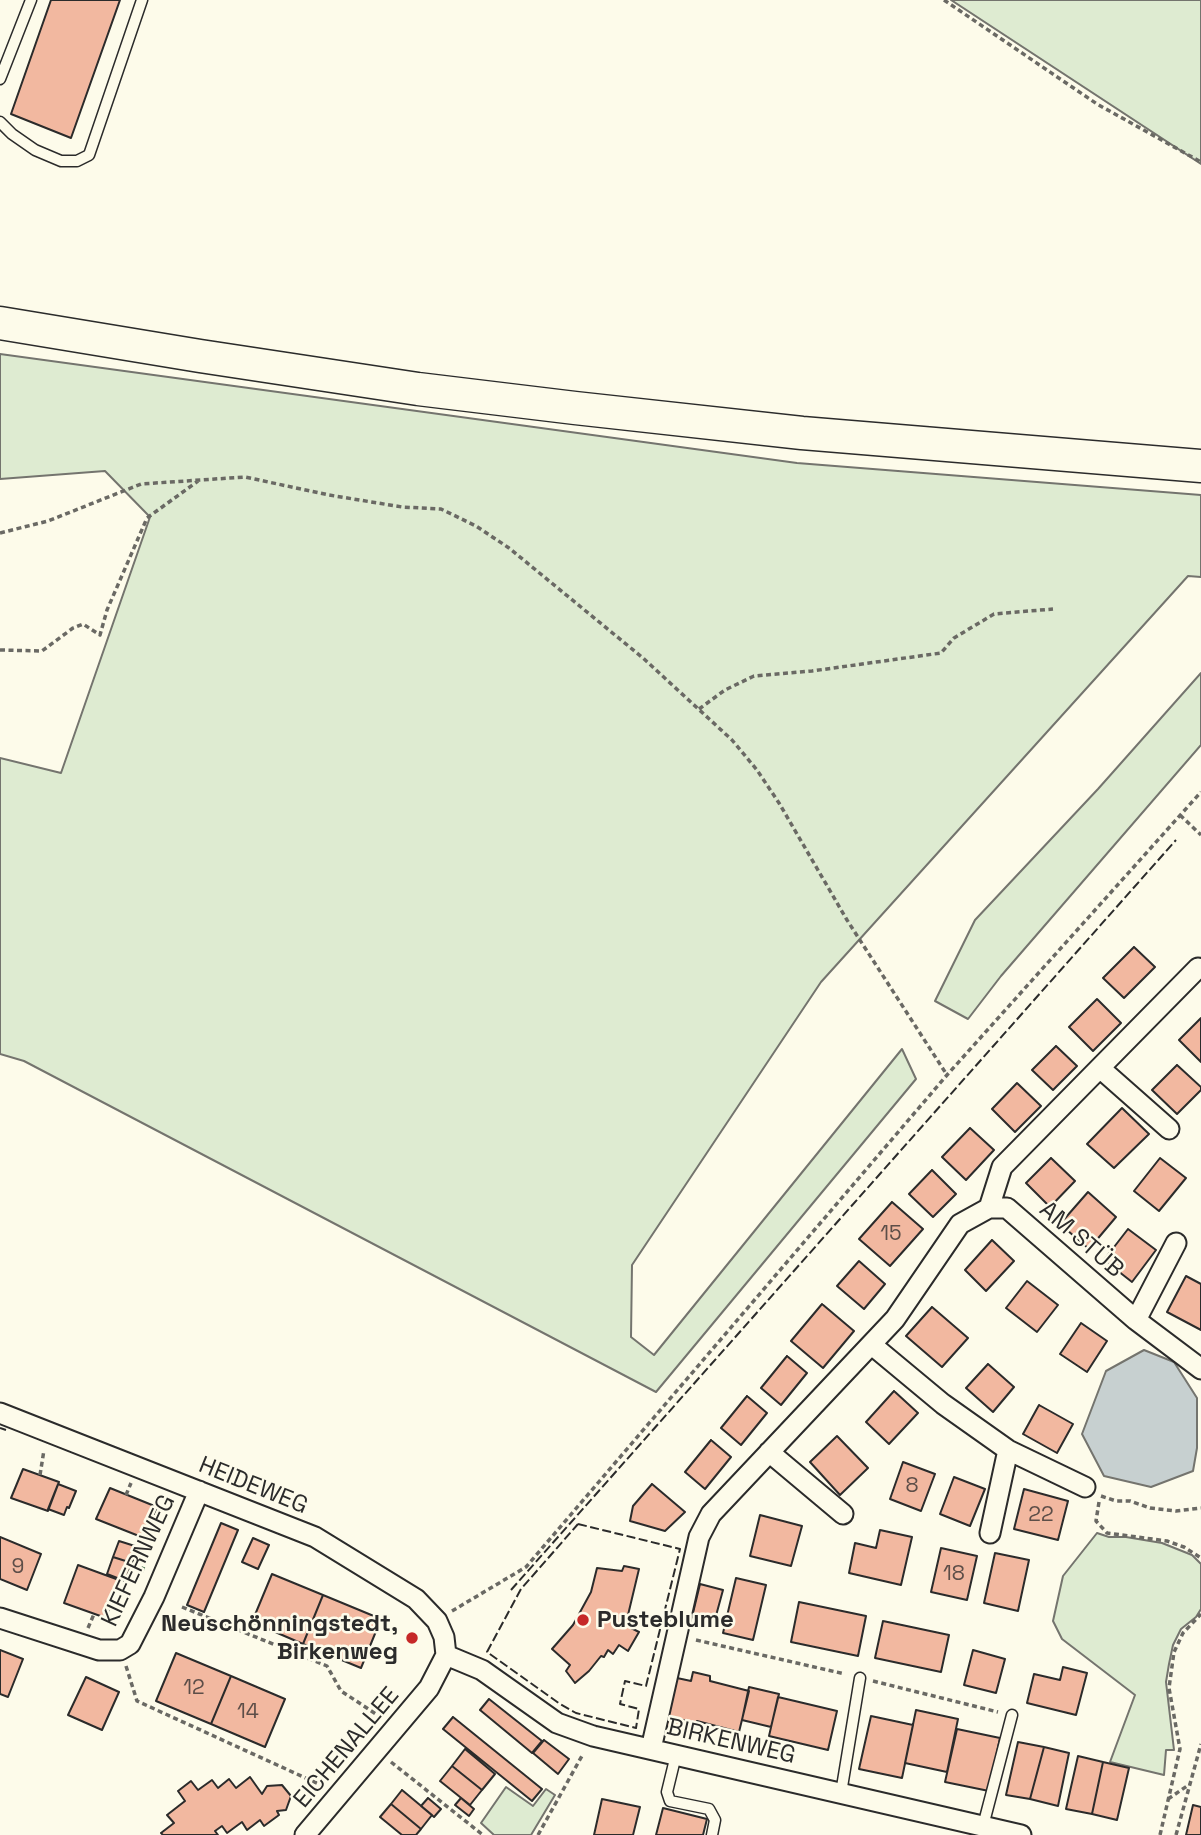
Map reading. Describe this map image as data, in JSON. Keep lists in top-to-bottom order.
{
  "streets": {
    "street": [
      "AM STÜB",
      "HEIDEWEG",
      "KIEFERNWEG",
      "BIRKENWEG",
      "EICHENALLEE"
    ]
  },
  "crossings": [
    ["HEIDEWEG", "KIEFERNWEG"],
    ["HEIDEWEG", "BIRKENWEG"],
    ["HEIDEWEG", "EICHENALLEE"],
    ["BIRKENWEG", "EICHENALLEE"]
  ],
  "places": ["Pusteblume", "Neuschönningstedt, Birkenweg"],
  "house_numbers": [
    "15",
    "8",
    "22",
    "9",
    "18",
    "12",
    "14"
  ]
}
